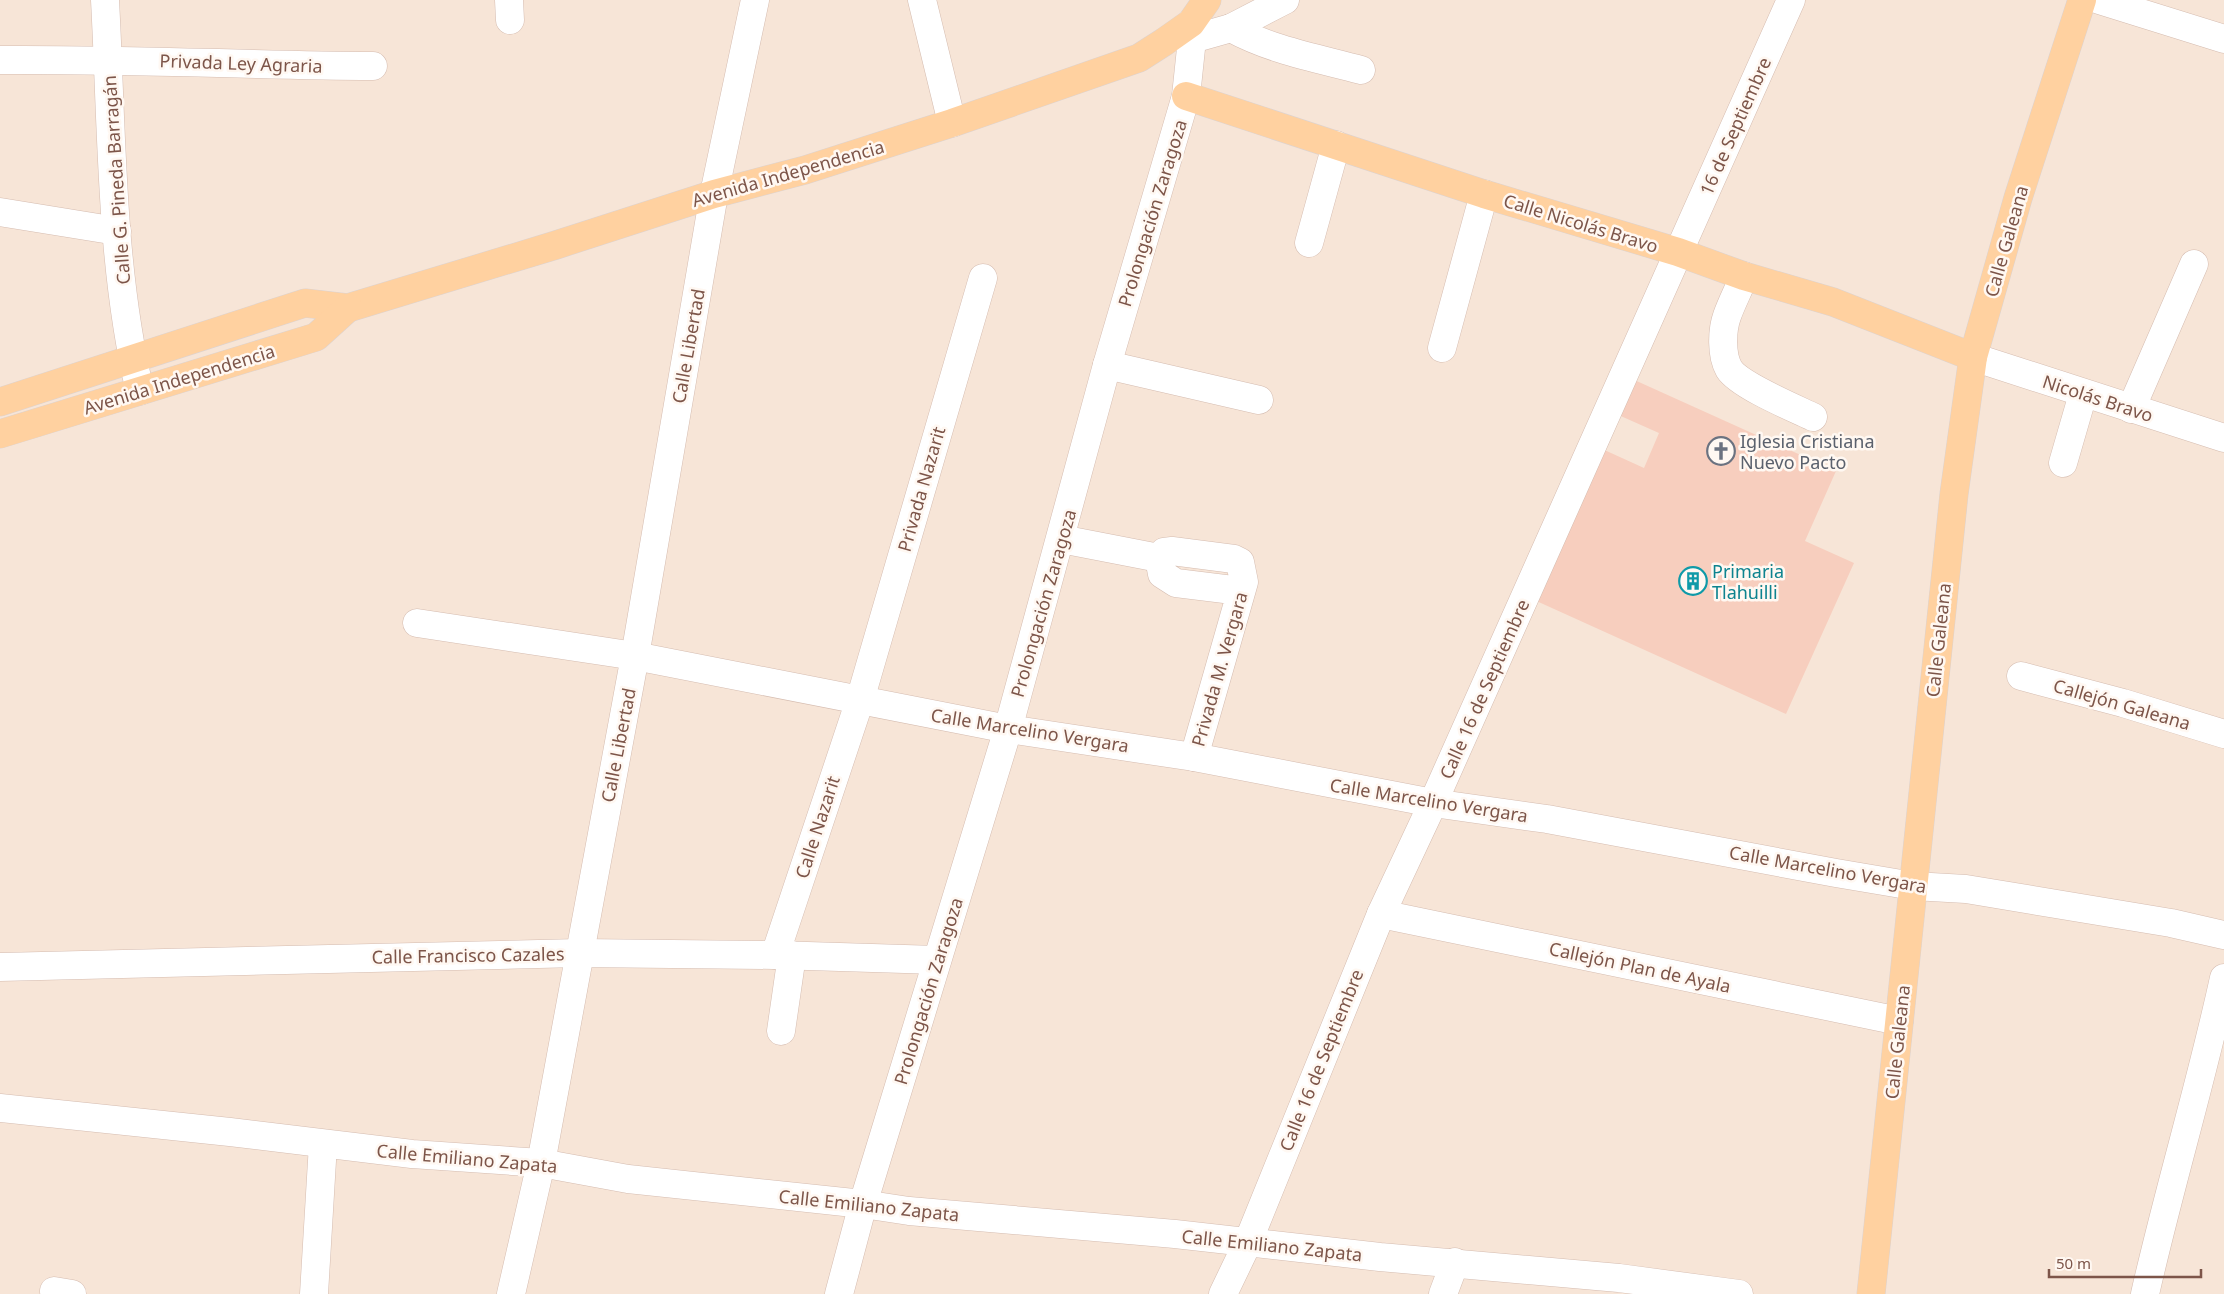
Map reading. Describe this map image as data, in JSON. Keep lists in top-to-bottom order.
{
  "streets": {
    "main road": ["Avenida Independencia", "Calle Nicolás Bravo", "Calle Galeana"],
    "street": [
      "Privada Ley Agraria",
      "16 de Septiembre",
      "Calle G. Pineda Barragán",
      "Prolongación Zaragoza",
      "Calle Libertad",
      "Nicolás Bravo",
      "Privada Nazarit",
      "Privada M. Vergara",
      "Calle 16 de Septiembre",
      "Callejón Galeana",
      "Calle Marcelino Vergara",
      "Calle Nazarit",
      "Calle Francisco Cazales",
      "Callejón Plan de Ayala",
      "Calle Emiliano Zapata"
    ]
  },
  "crossings": [
    ["Privada Ley Agraria", "Calle G. Pineda Barragán"],
    ["16 de Septiembre", "Calle Nicolás Bravo"],
    ["16 de Septiembre", "Calle 16 de Septiembre"],
    ["Avenida Independencia", "Calle G. Pineda Barragán"],
    ["Avenida Independencia", "Prolongación Zaragoza"],
    ["Avenida Independencia", "Calle Libertad"],
    ["Prolongación Zaragoza", "Calle Nicolás Bravo"],
    ["Prolongación Zaragoza", "Privada M. Vergara"],
    ["Prolongación Zaragoza", "Calle Marcelino Vergara"],
    ["Prolongación Zaragoza", "Calle Francisco Cazales"],
    ["Prolongación Zaragoza", "Calle Emiliano Zapata"],
    ["Calle Nicolás Bravo", "Calle Galeana"],
    ["Calle Nicolás Bravo", "Nicolás Bravo"],
    ["Calle Nicolás Bravo", "Calle 16 de Septiembre"],
    ["Calle Galeana", "Nicolás Bravo"],
    ["Calle Galeana", "Calle Marcelino Vergara"],
    ["Calle Galeana", "Callejón Plan de Ayala"],
    ["Calle Libertad", "Calle Marcelino Vergara"],
    ["Calle Libertad", "Calle Francisco Cazales"],
    ["Calle Libertad", "Calle Emiliano Zapata"],
    ["Privada Nazarit", "Calle Marcelino Vergara"],
    ["Privada Nazarit", "Calle Nazarit"],
    ["Privada M. Vergara", "Calle Marcelino Vergara"],
    ["Calle 16 de Septiembre", "Calle Marcelino Vergara"],
    ["Calle 16 de Septiembre", "Callejón Plan de Ayala"],
    ["Calle 16 de Septiembre", "Calle Emiliano Zapata"],
    ["Calle Marcelino Vergara", "Calle Nazarit"],
    ["Calle Nazarit", "Calle Francisco Cazales"]
  ],
  "places": {
    "church": ["Iglesia Cristiana Nuevo Pacto"],
    "building": ["Primaria Tlahuilli"]
  },
  "scale_bar": "50 m"
}
